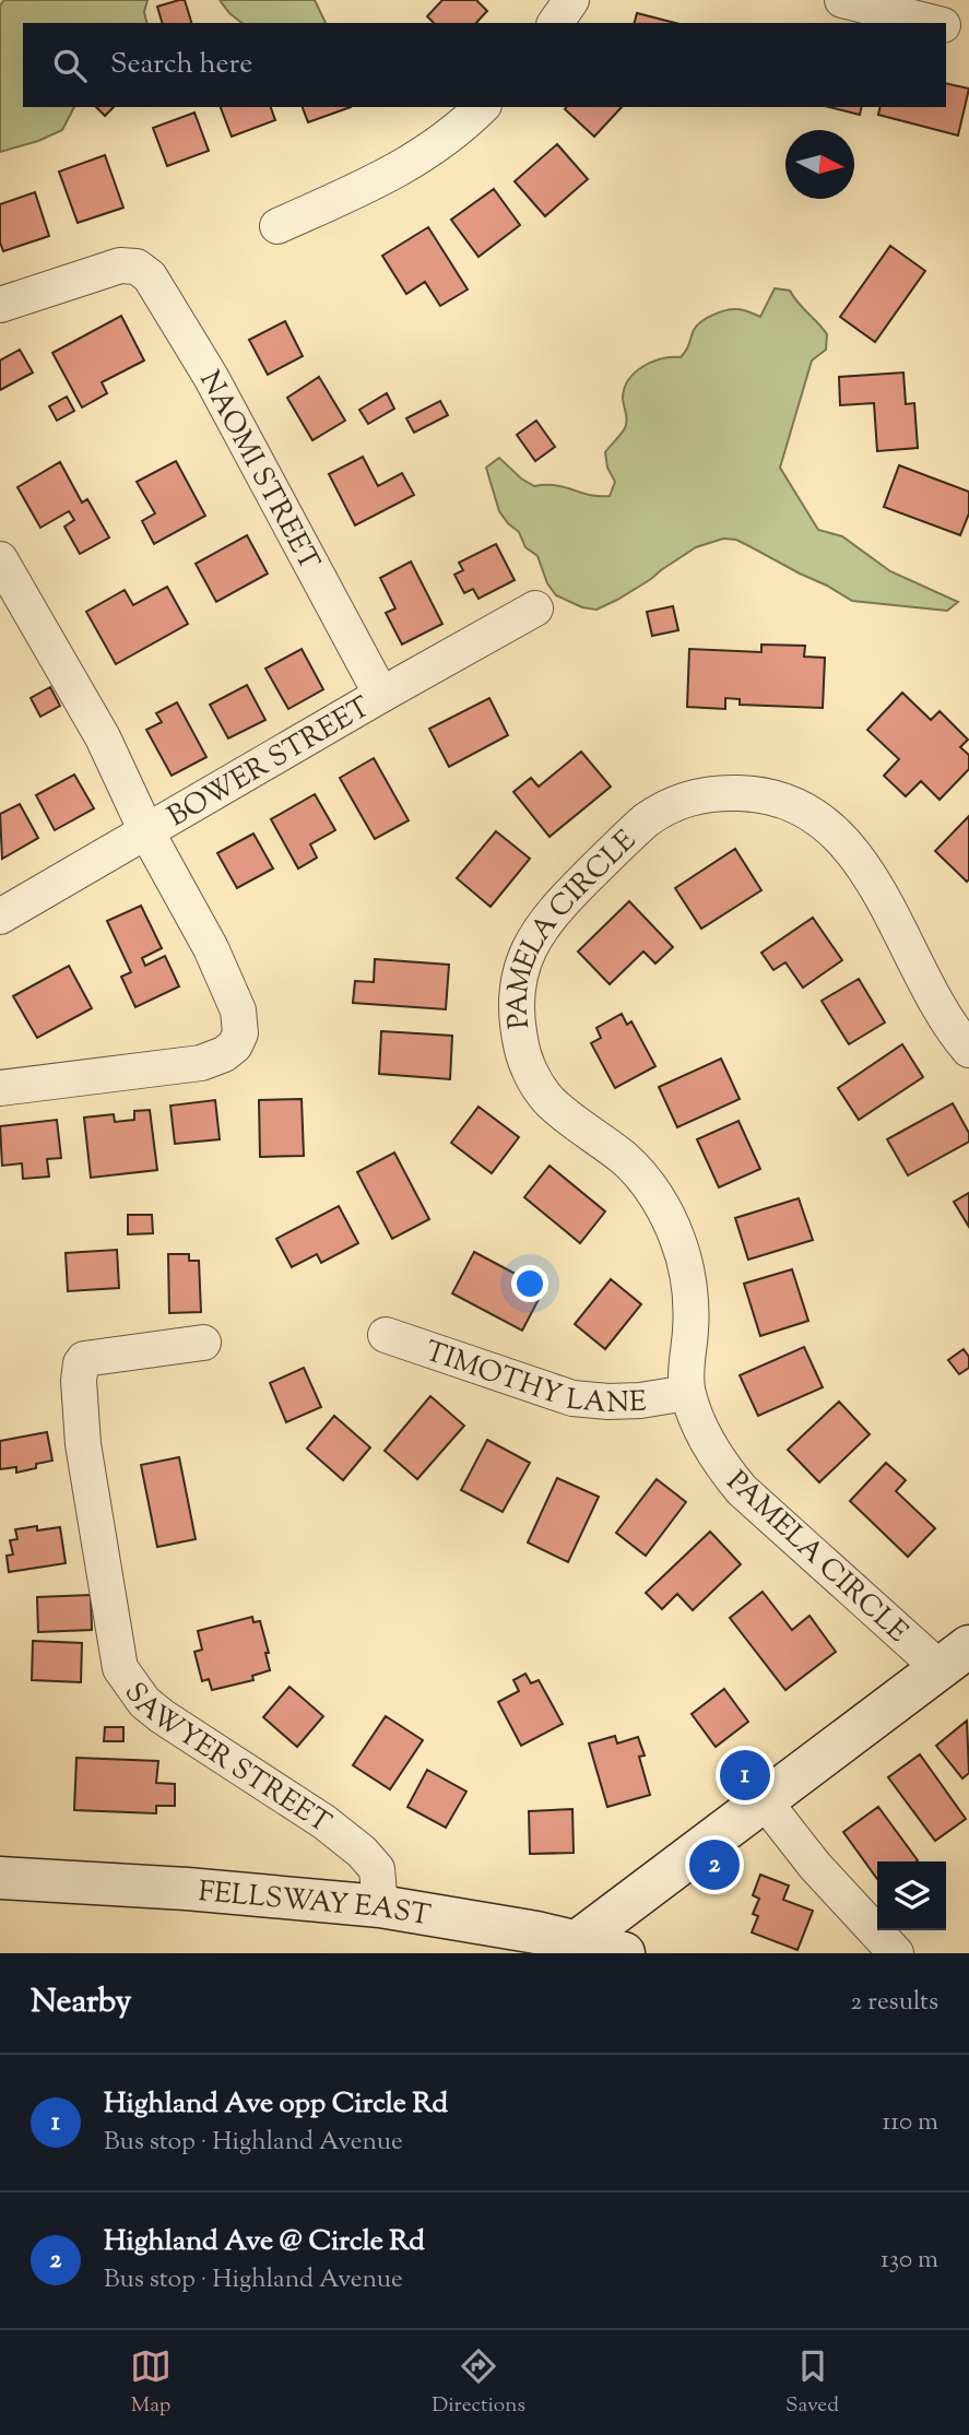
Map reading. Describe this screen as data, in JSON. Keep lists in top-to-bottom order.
{
  "streets": {
    "main road": ["FELLSWAY EAST"],
    "street": [
      "NAOMI STREET",
      "BOWER STREET",
      "PAMELA CIRCLE",
      "TIMOTHY LANE",
      "SAWYER STREET"
    ]
  },
  "crossings": [
    ["NAOMI STREET", "BOWER STREET"],
    ["PAMELA CIRCLE", "TIMOTHY LANE"],
    ["SAWYER STREET", "FELLSWAY EAST"]
  ],
  "north": "right",
  "page": {
    "search": "Search here",
    "pins": ["1", "2"],
    "heading": ["Nearby", "2 results"],
    "list": [
      {
        "mark": "1",
        "name": "Highland Ave opp Circle Rd",
        "note": "Bus stop · Highland Avenue",
        "value": "110 m"
      },
      {
        "mark": "2",
        "name": "Highland Ave @ Circle Rd",
        "note": "Bus stop · Highland Avenue",
        "value": "130 m"
      }
    ],
    "nav": ["Map", "Directions", "Saved"]
  }
}
